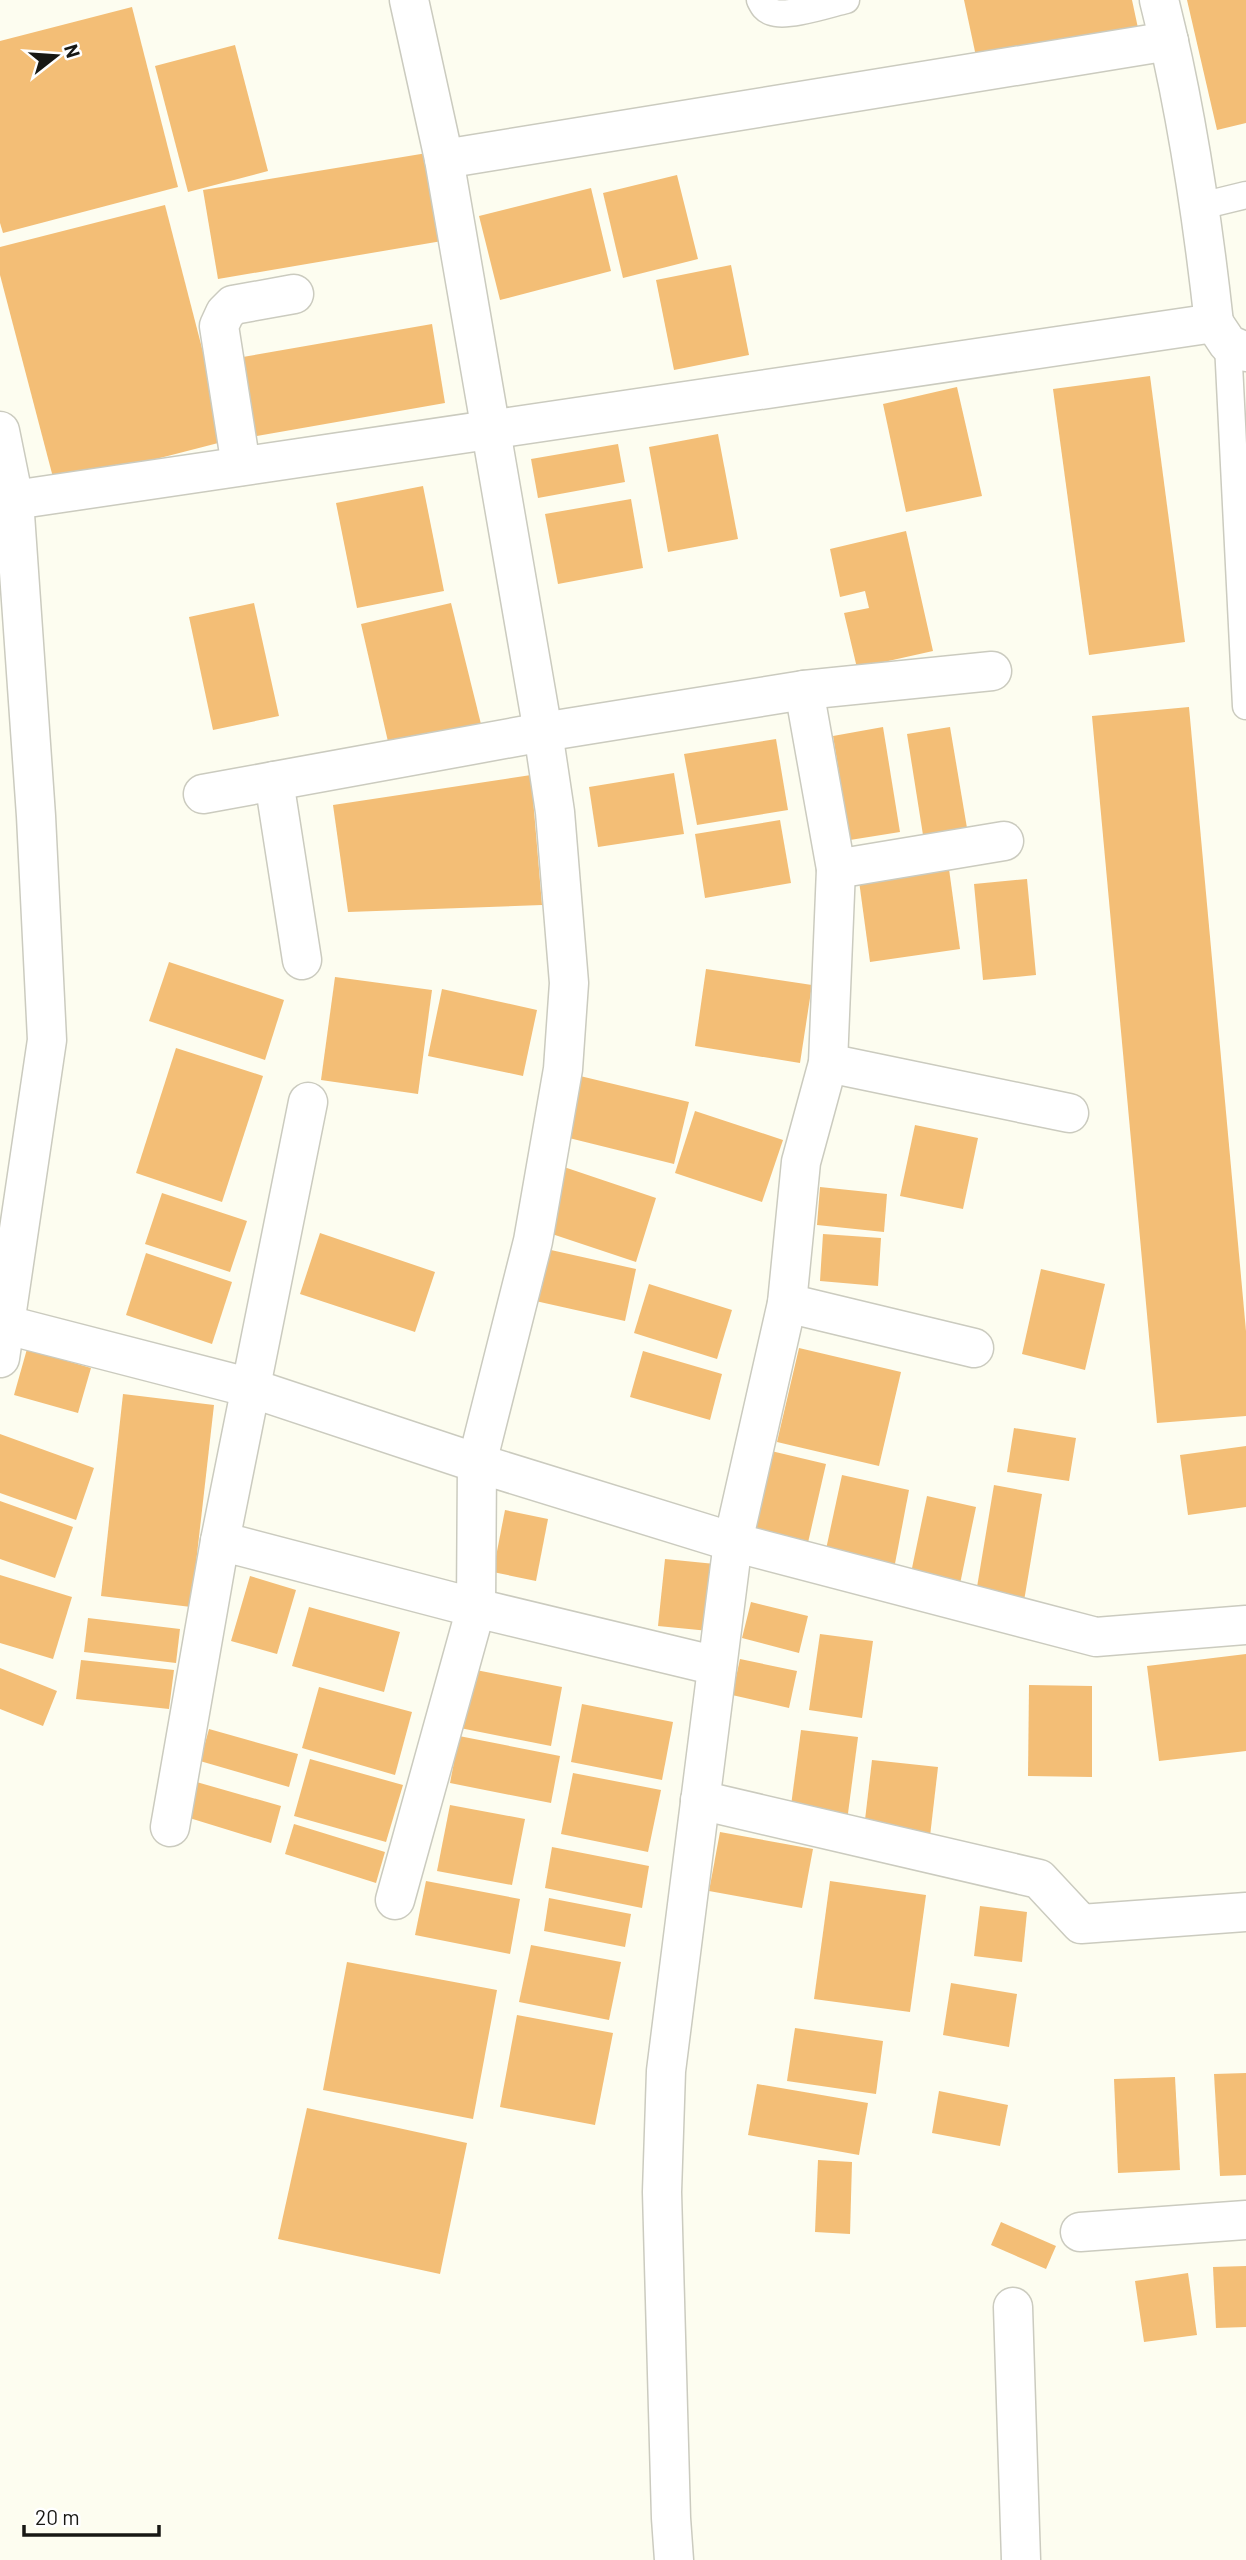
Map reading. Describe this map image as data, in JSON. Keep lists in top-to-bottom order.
{
  "scale_bar": "20 m",
  "north": "right"
}
